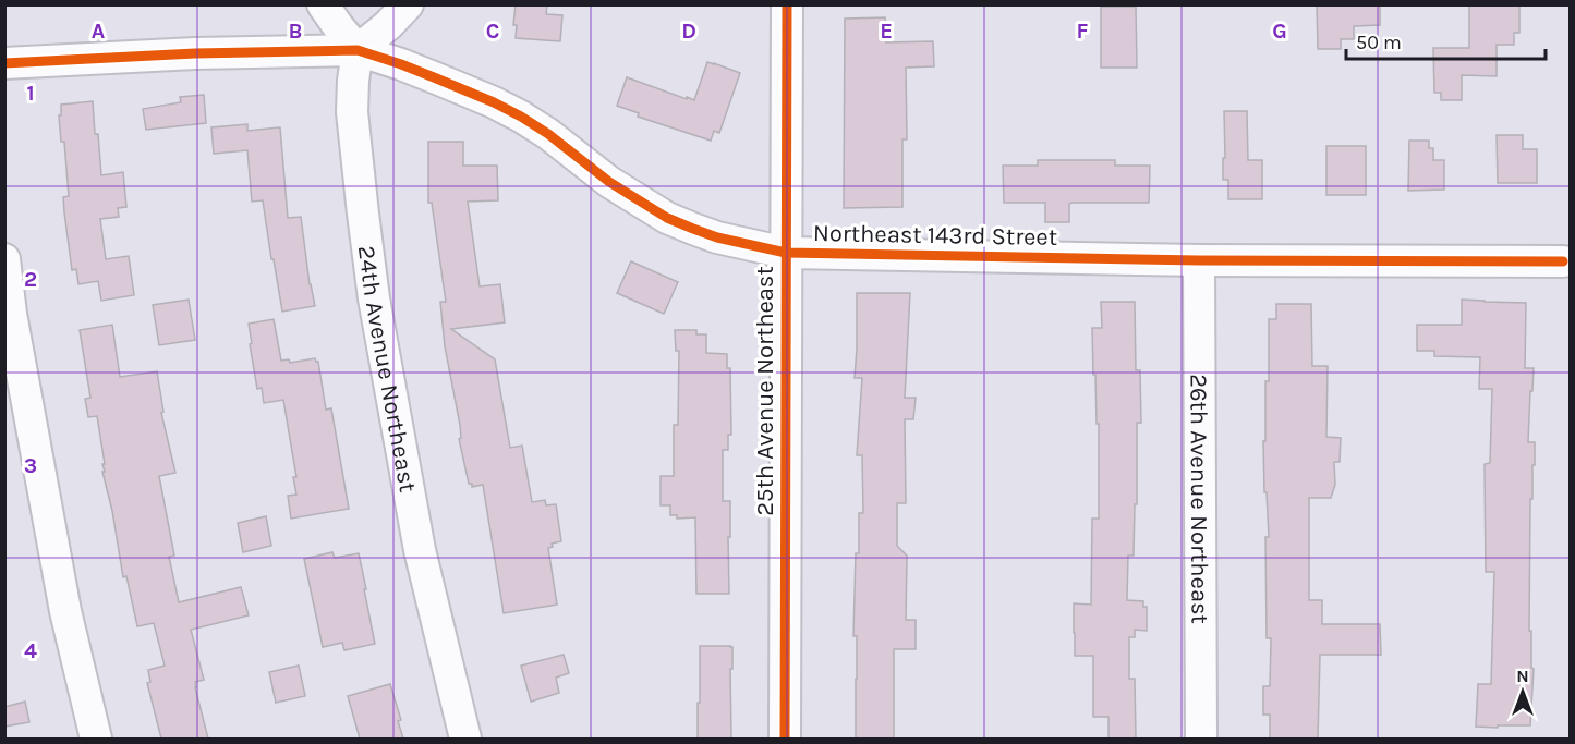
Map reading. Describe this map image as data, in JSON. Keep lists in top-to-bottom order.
{
  "streets": {
    "street": [
      "Northeast 143rd Street",
      "24th Avenue Northeast",
      "25th Avenue Northeast",
      "26th Avenue Northeast"
    ]
  },
  "crossings": [
    ["Northeast 143rd Street", "24th Avenue Northeast"],
    ["Northeast 143rd Street", "25th Avenue Northeast"],
    ["Northeast 143rd Street", "26th Avenue Northeast"]
  ],
  "scale_bar": "50 m",
  "north": "top",
  "grid": {
    "columns": [
      "A",
      "B",
      "C",
      "D",
      "E",
      "F",
      "G"
    ],
    "rows": [
      "1",
      "2",
      "3",
      "4"
    ]
  }
}
